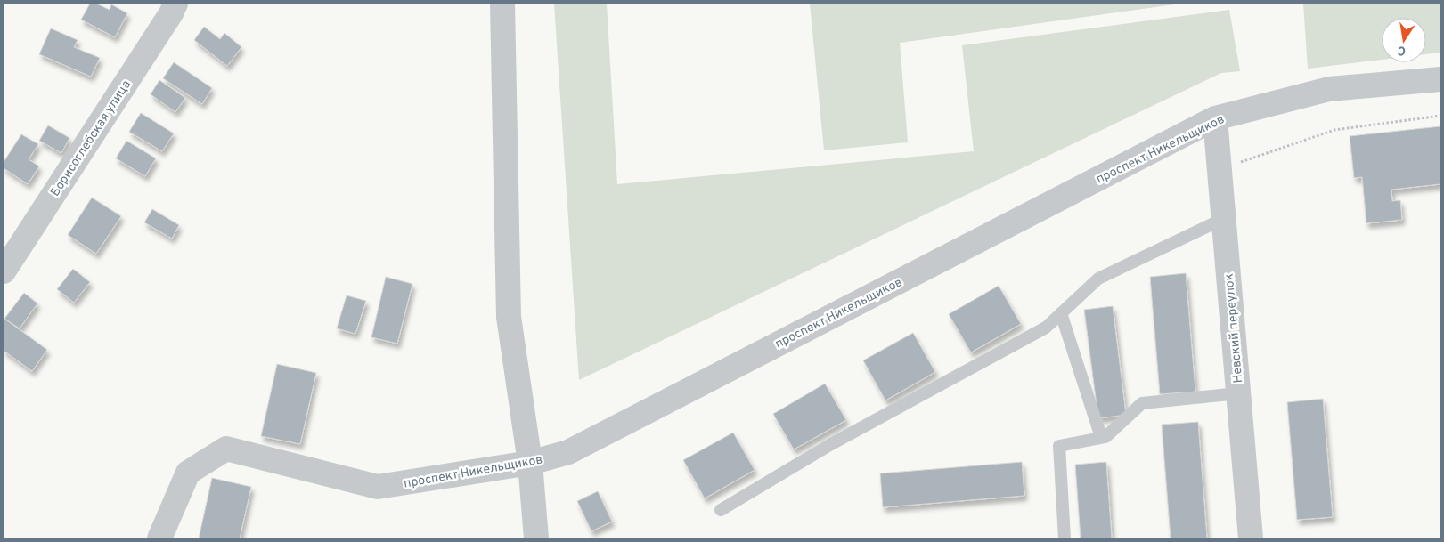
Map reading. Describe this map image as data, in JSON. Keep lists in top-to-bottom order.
{
  "streets": {
    "street": ["Борисоглебская улица", "проспект Никельщиков", "Невский переулок"]
  },
  "crossings": [
    ["проспект Никельщиков", "Невский переулок"]
  ],
  "north": "bottom"
}
